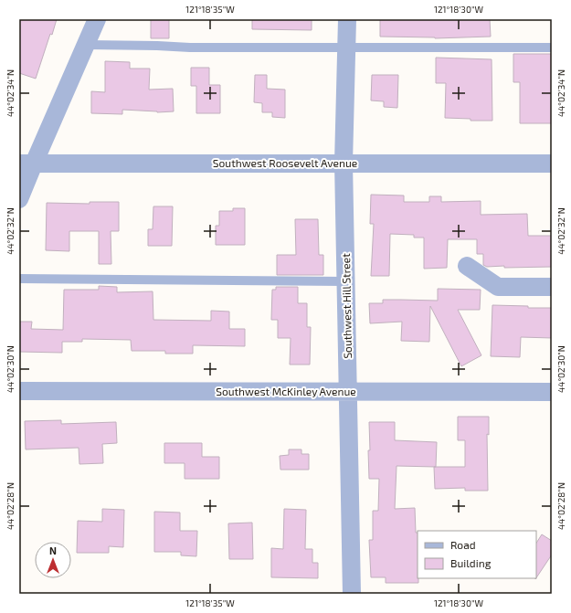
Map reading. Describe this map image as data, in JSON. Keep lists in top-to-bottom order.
{
  "streets": {
    "street": ["Southwest Roosevelt Avenue", "Southwest Hill Street", "Southwest McKinley Avenue"]
  },
  "crossings": [
    ["Southwest Roosevelt Avenue", "Southwest Hill Street"],
    ["Southwest Hill Street", "Southwest McKinley Avenue"]
  ],
  "legend": ["Road", "Building"],
  "north": "top",
  "coordinates": [
    "121°18'35\"W",
    "121°18'30\"W",
    "44°02'34\"N",
    "44°02'32\"N",
    "44°02'30\"N",
    "44°02'28\"N"
  ]
}
